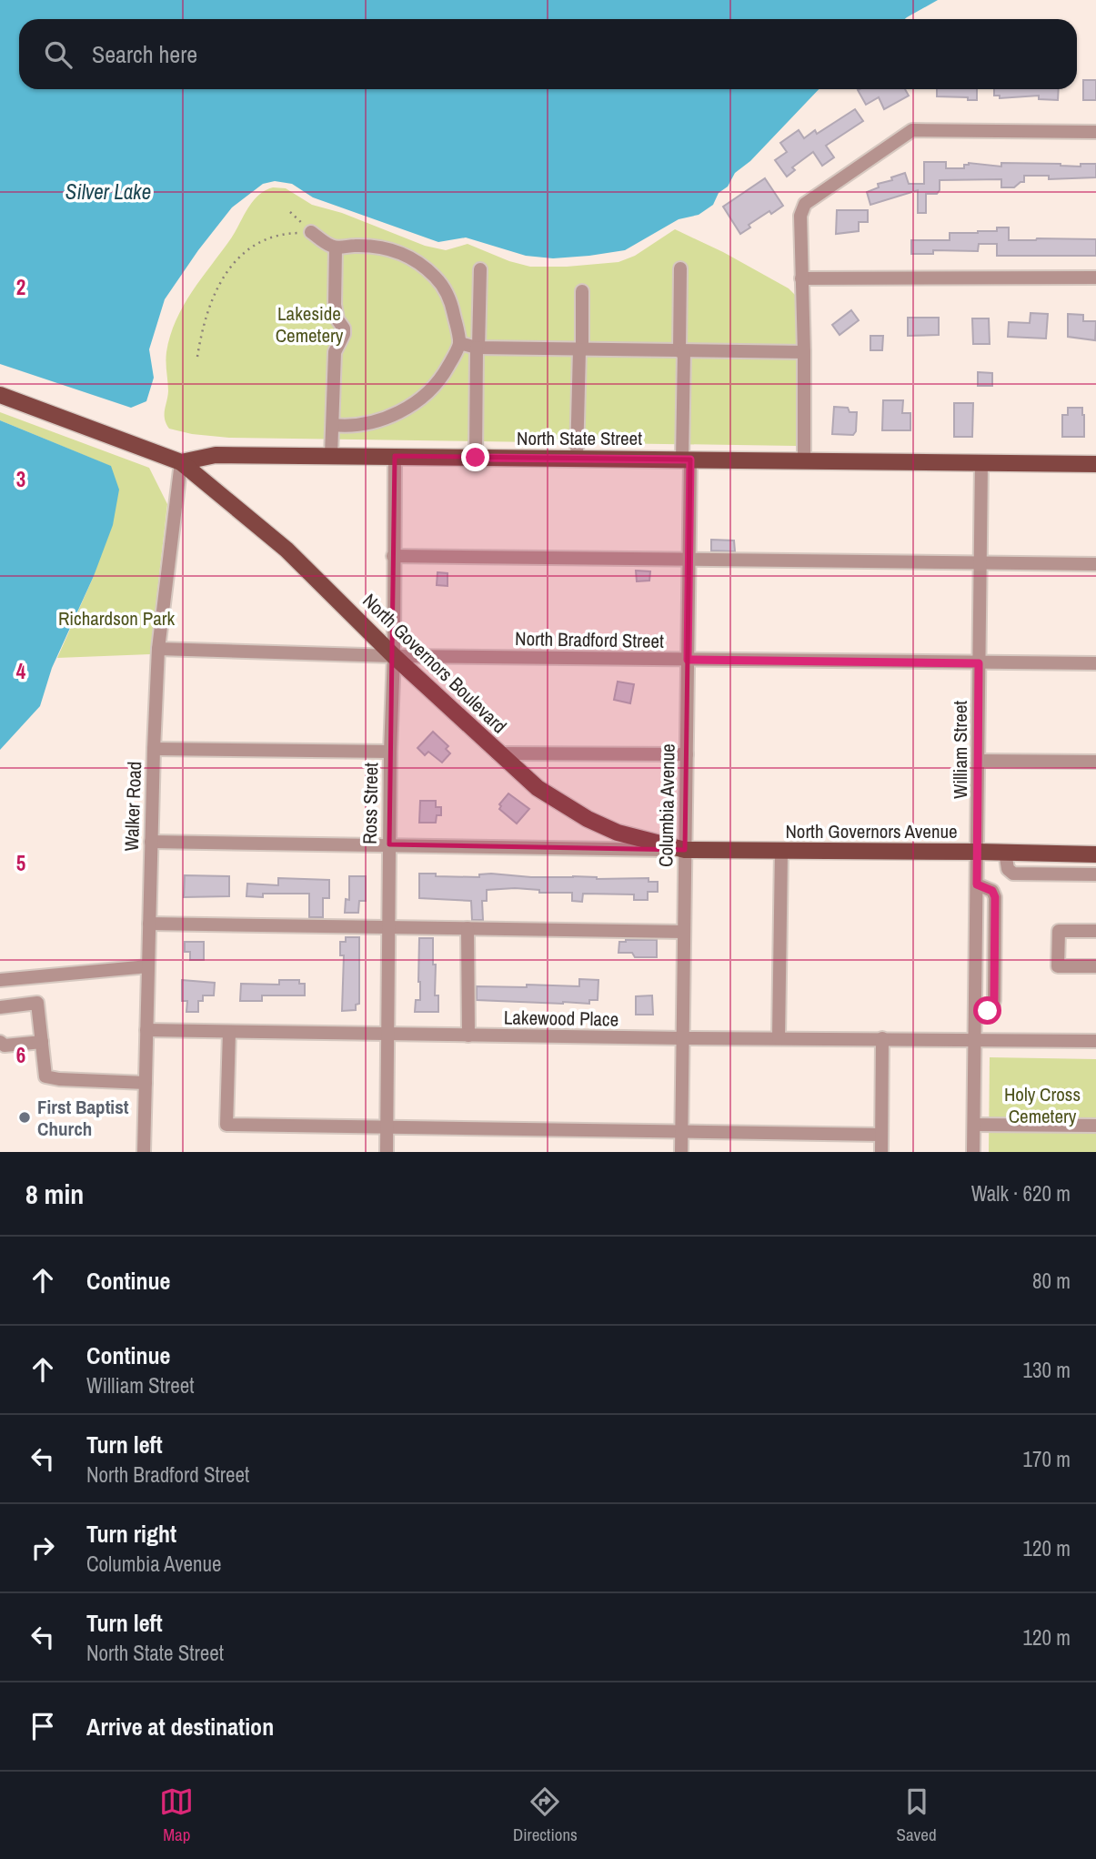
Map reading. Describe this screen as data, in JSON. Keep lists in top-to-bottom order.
{
  "streets": {
    "main road": ["North State Street", "North Governors Boulevard", "North Governors Avenue"],
    "street": [
      "North Bradford Street",
      "William Street",
      "Ross Street",
      "Columbia Avenue",
      "Walker Road",
      "Lakewood Place"
    ]
  },
  "crossings": [
    ["North State Street", "North Governors Boulevard"],
    ["North State Street", "William Street"],
    ["North State Street", "Ross Street"],
    ["North State Street", "Columbia Avenue"],
    ["North State Street", "Walker Road"],
    ["North Bradford Street", "North Governors Boulevard"],
    ["North Bradford Street", "William Street"],
    ["North Bradford Street", "Ross Street"],
    ["North Bradford Street", "Columbia Avenue"],
    ["North Bradford Street", "Walker Road"],
    ["North Governors Boulevard", "Ross Street"],
    ["North Governors Boulevard", "Columbia Avenue"],
    ["North Governors Boulevard", "Walker Road"],
    ["North Governors Boulevard", "North Governors Avenue"],
    ["William Street", "North Governors Avenue"],
    ["William Street", "Lakewood Place"],
    ["Ross Street", "Lakewood Place"],
    ["Columbia Avenue", "North Governors Avenue"],
    ["Columbia Avenue", "Lakewood Place"],
    ["Walker Road", "Lakewood Place"]
  ],
  "water": ["Silver Lake"],
  "parks": ["Lakeside Cemetery", "Richardson Park", "Holy Cross Cemetery"],
  "places": ["First Baptist Church"],
  "page": {
    "search": "Search here",
    "heading": ["8 min", "Walk · 620 m"],
    "list": [
      ["Continue", "80 m"],
      ["Continue", "William Street", "130 m"],
      ["Turn left", "North Bradford Street", "170 m"],
      ["Turn right", "Columbia Avenue", "120 m"],
      ["Turn left", "North State Street", "120 m"],
      "Arrive at destination"
    ],
    "nav": ["Map", "Directions", "Saved"]
  },
  "grid": {
    "rows": [
      "2",
      "3",
      "4",
      "5",
      "6"
    ]
  }
}
